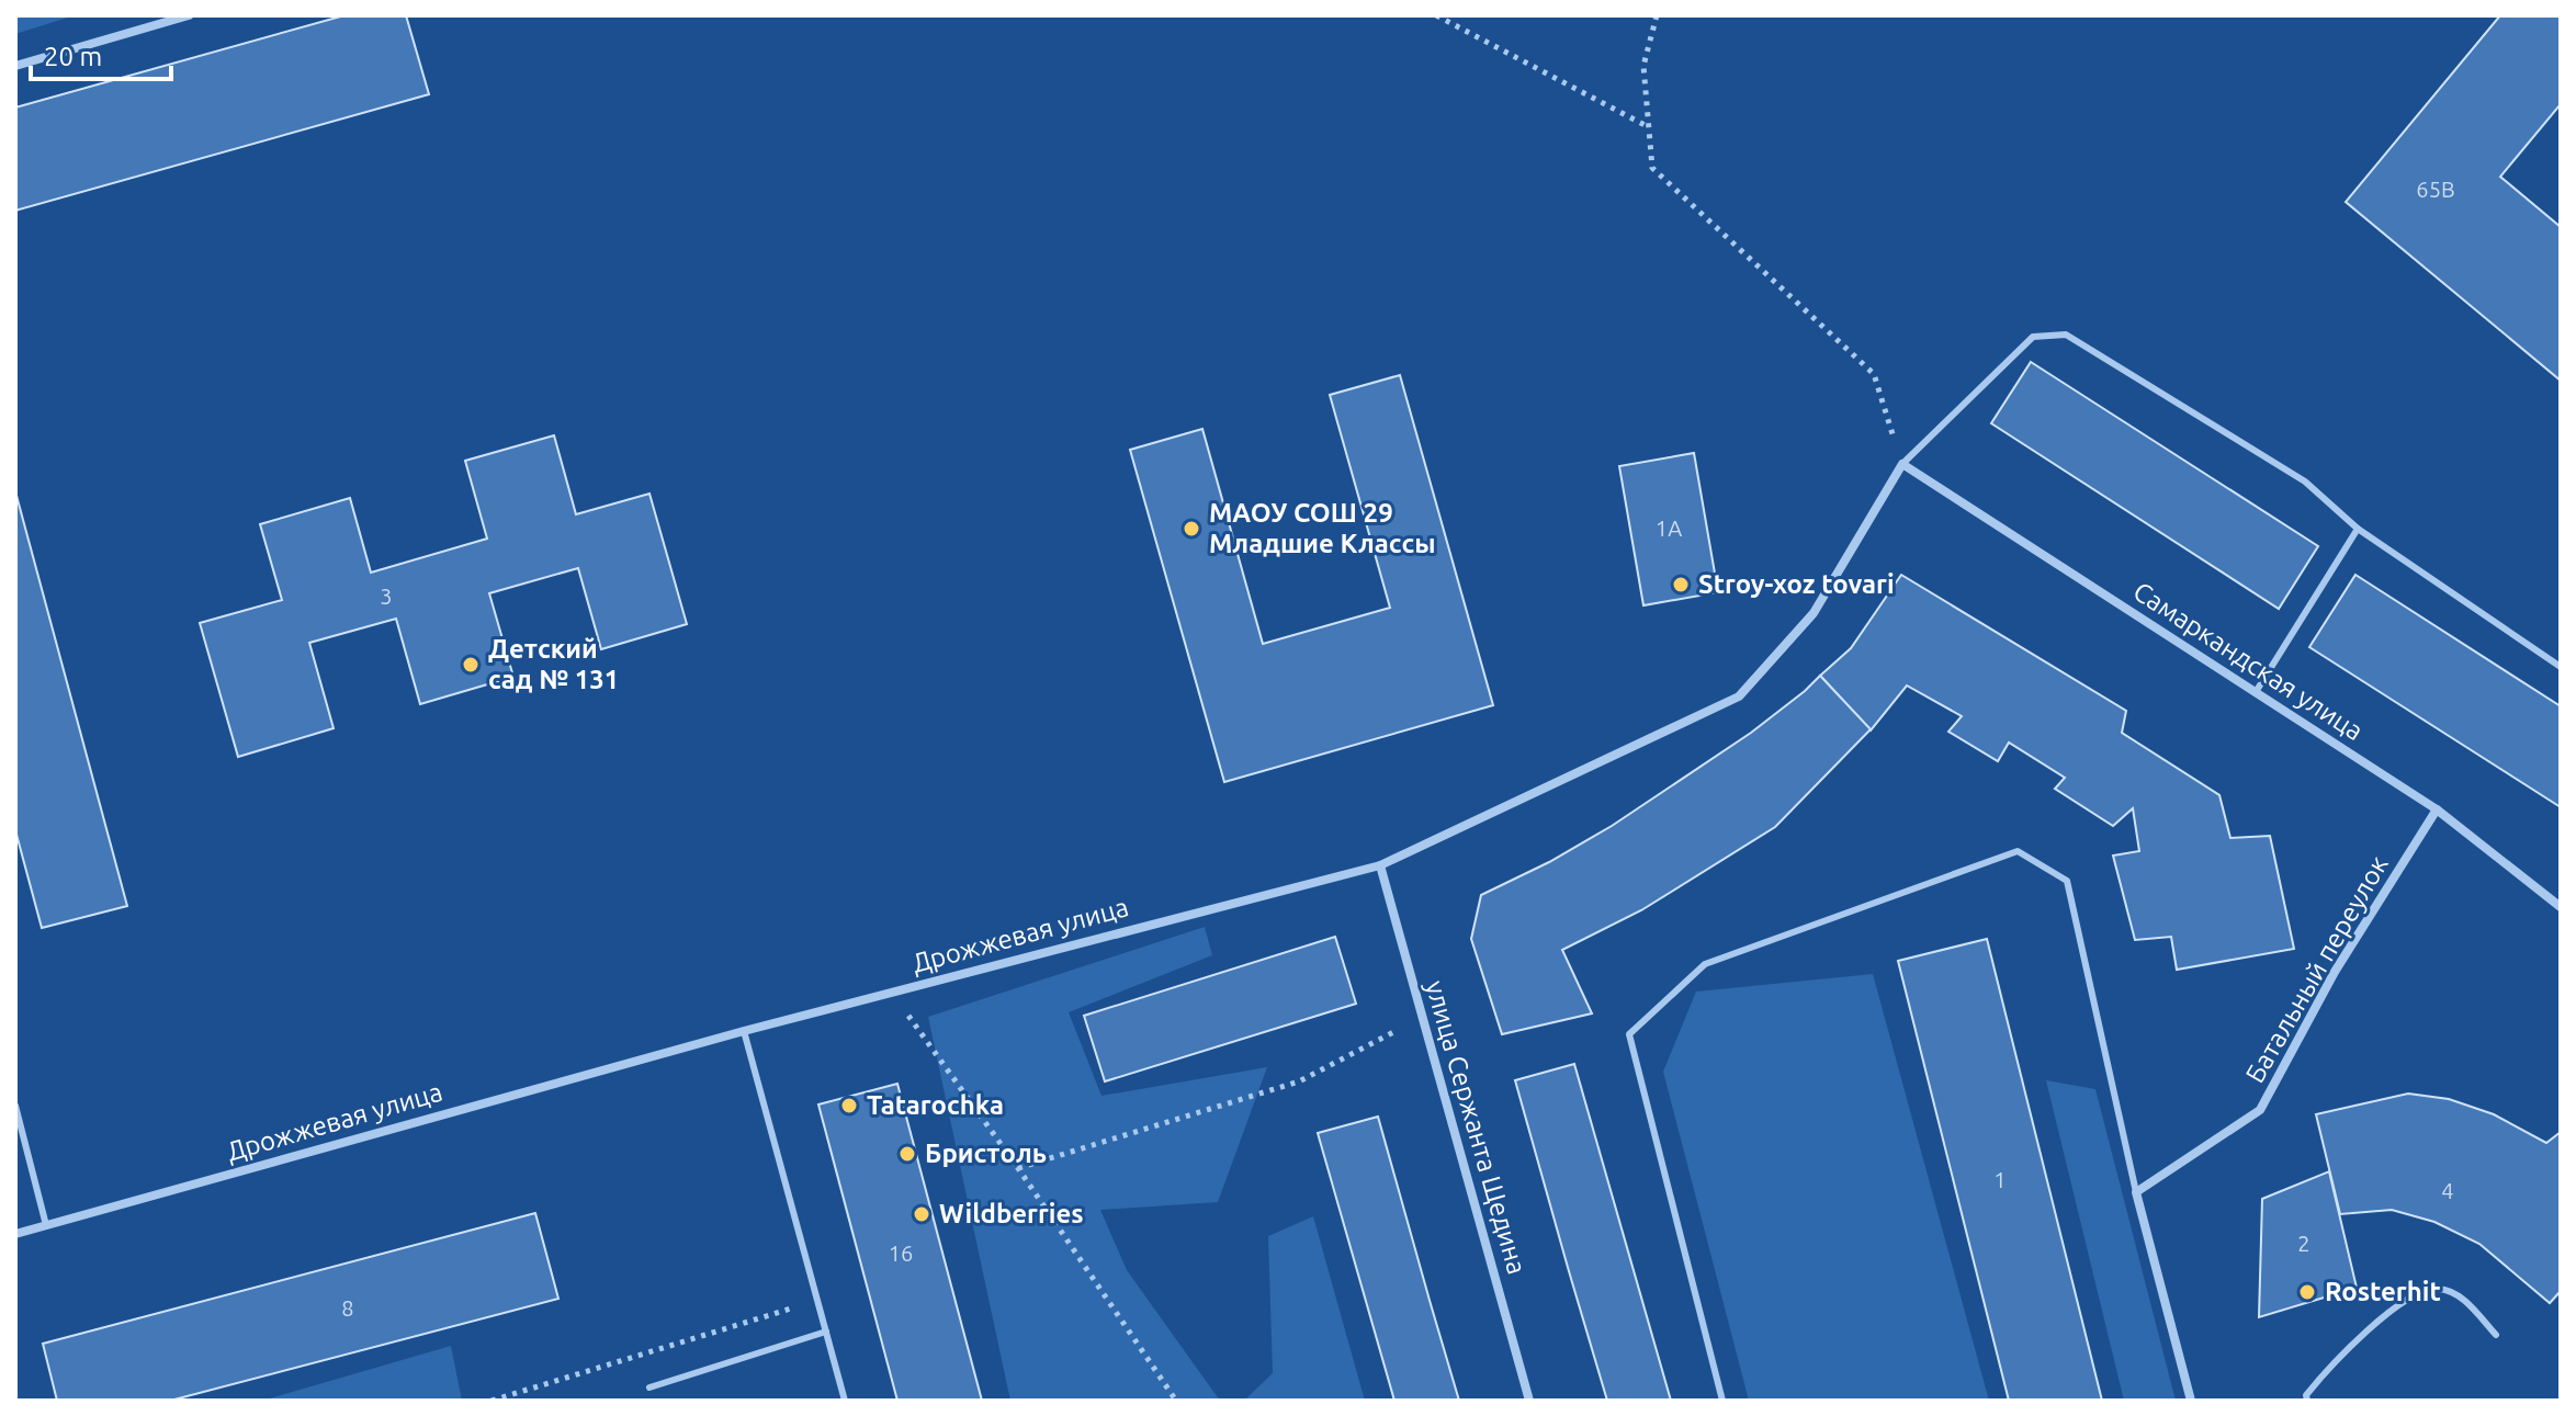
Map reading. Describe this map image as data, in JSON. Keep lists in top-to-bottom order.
{
  "streets": {
    "street": [
      "Самаркандская улица",
      "Дрожжевая улица",
      "Батальный переулок",
      "улица Сержанта Щедина"
    ]
  },
  "crossings": [
    ["Самаркандская улица", "Дрожжевая улица"],
    ["Самаркандская улица", "Батальный переулок"],
    ["Дрожжевая улица", "улица Сержанта Щедина"]
  ],
  "places": [
    "МАОУ СОШ 29 Младшие Классы",
    "Stroy-xoz tovari",
    "Детский сад № 131",
    "Tatarochka",
    "Бристоль",
    "Wildberries",
    "Rosterhit"
  ],
  "house_numbers": [
    "65В",
    "1А",
    "3",
    "1",
    "4",
    "2",
    "16",
    "8"
  ],
  "scale_bar": "20 m"
}
